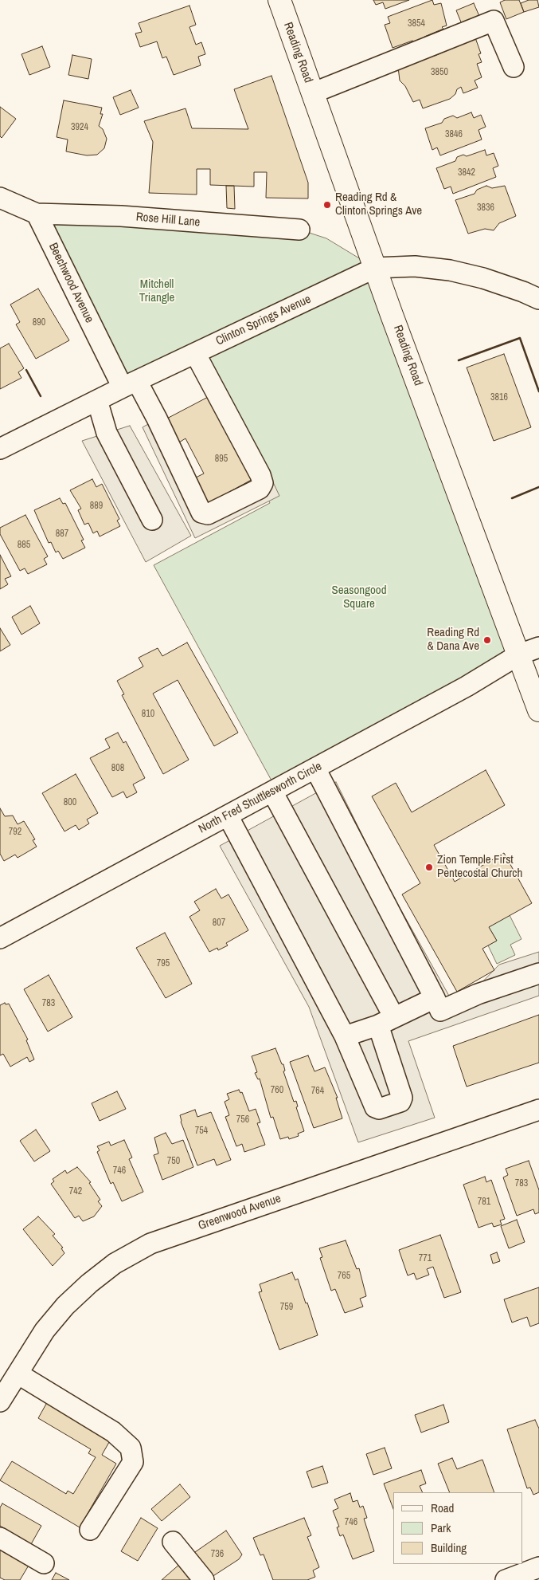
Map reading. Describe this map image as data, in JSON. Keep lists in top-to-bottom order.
{
  "streets": {
    "main road": ["Reading Road"],
    "street": [
      "Rose Hill Lane",
      "Beechwood Avenue",
      "Clinton Springs Avenue",
      "North Fred Shuttlesworth Circle",
      "Greenwood Avenue"
    ]
  },
  "crossings": [
    ["Reading Road", "Clinton Springs Avenue"],
    ["Reading Road", "North Fred Shuttlesworth Circle"],
    ["Rose Hill Lane", "Beechwood Avenue"],
    ["Beechwood Avenue", "Clinton Springs Avenue"]
  ],
  "parks": ["Mitchell Triangle", "Seasongood Square"],
  "places": ["Reading Rd & Clinton Springs Ave", "Reading Rd & Dana Ave", "Zion Temple First Pentecostal Church"],
  "house_numbers": [
    "3854",
    "3850",
    "3924",
    "3846",
    "3842",
    "3836",
    "890",
    "3816",
    "895",
    "889",
    "887",
    "885",
    "810",
    "808",
    "800",
    "792",
    "807",
    "795",
    "783",
    "760",
    "764",
    "756",
    "754",
    "750",
    "746",
    "783",
    "742",
    "781",
    "771",
    "765",
    "759",
    "746",
    "736"
  ],
  "legend": ["Road", "Park", "Building"]
}
